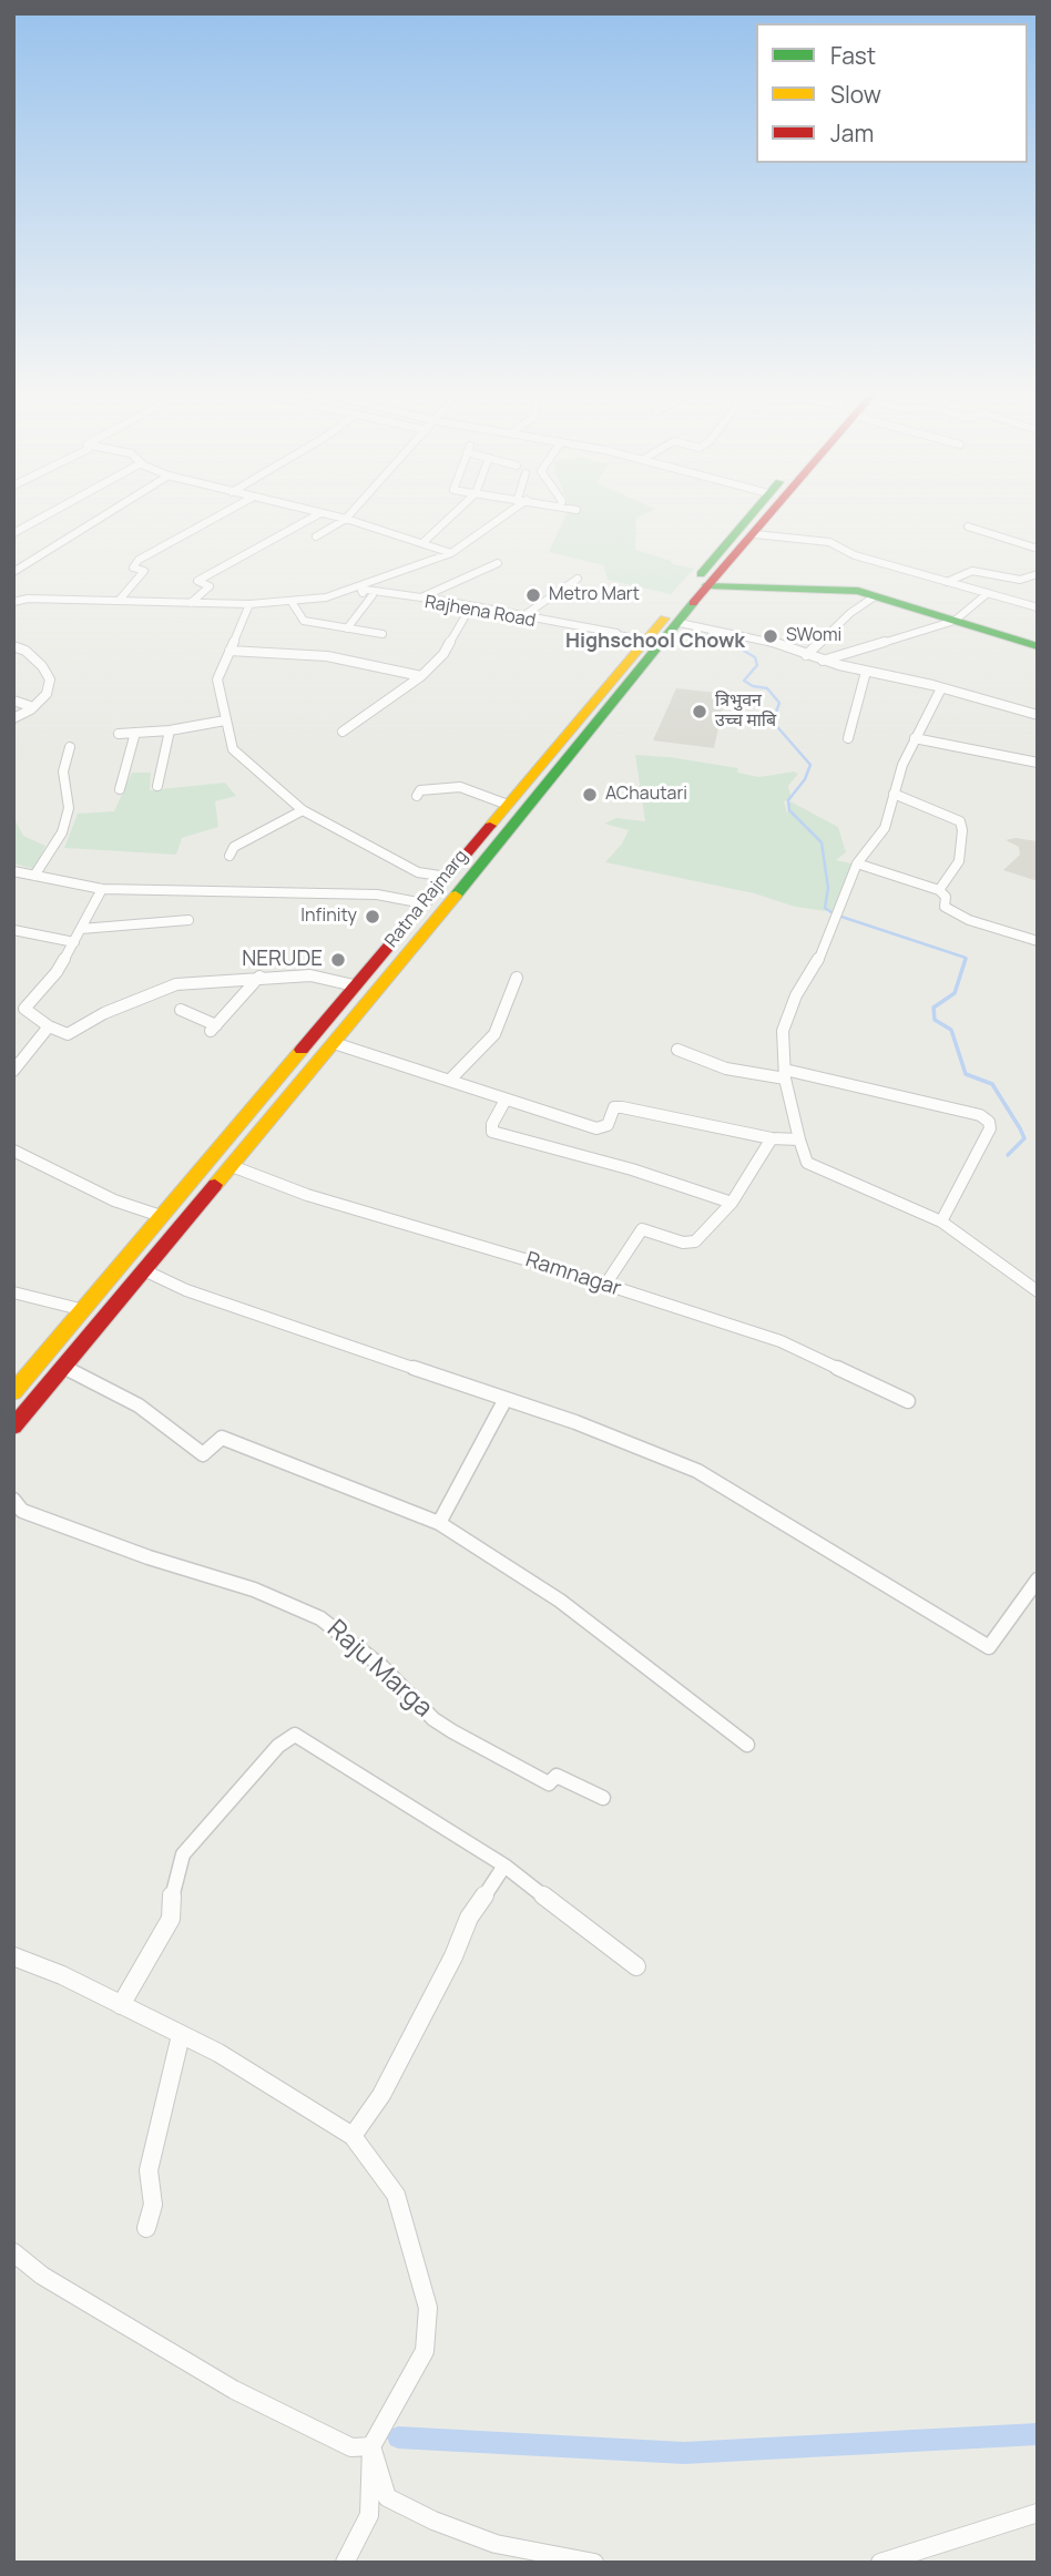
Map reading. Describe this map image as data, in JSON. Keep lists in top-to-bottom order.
{
  "streets": {
    "main road": ["Ratna Rajmarg"],
    "street": ["Rajhena Road", "Ramnagar", "Raju Marga"]
  },
  "crossings": [
    ["Rajhena Road", "Ratna Rajmarg"],
    ["Ratna Rajmarg", "Ramnagar"]
  ],
  "districts": ["Highschool Chowk"],
  "places": [
    "Metro Mart",
    "SWomi",
    "त्रिभुवन उच्च माबि",
    "AChautari",
    "Infinity",
    "NERUDE"
  ],
  "legend": ["Fast", "Slow", "Jam"]
}
